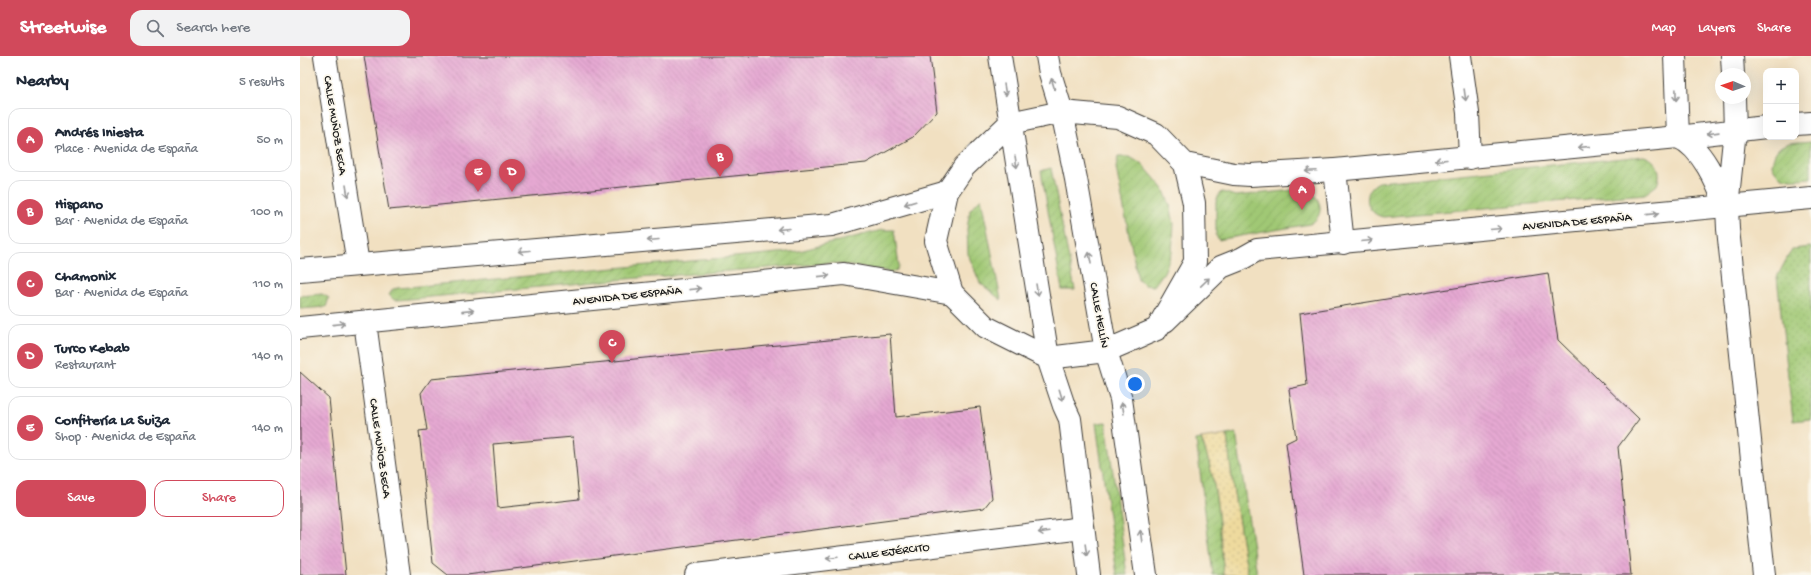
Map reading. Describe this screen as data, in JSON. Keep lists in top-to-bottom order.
{
  "streets": {
    "main road": [
      "CALLE MUÑOZ SECA",
      "AVENIDA DE ESPAÑA",
      "CALLE HELLÍN",
      "CALLE EJÉRCITO"
    ]
  },
  "crossings": [
    ["CALLE MUÑOZ SECA", "AVENIDA DE ESPAÑA"],
    ["AVENIDA DE ESPAÑA", "CALLE HELLÍN"]
  ],
  "one_way": ["CALLE MUÑOZ SECA", "CALLE EJÉRCITO"],
  "north": "left",
  "page": {
    "header": "Streetwise",
    "search": "Search here",
    "nav": ["Map", "Layers", "Share"],
    "heading": ["Nearby", "5 results"],
    "map_buttons": ["+", "−"],
    "list": [
      {
        "mark": "A",
        "name": "Andrés Iniesta",
        "note": "Place · Avenida de España",
        "value": "50 m"
      },
      {
        "mark": "B",
        "name": "Hispano",
        "note": "Bar · Avenida de España",
        "value": "100 m"
      },
      {
        "mark": "C",
        "name": "Chamonix",
        "note": "Bar · Avenida de España",
        "value": "110 m"
      },
      {
        "mark": "D",
        "name": "Turco Kebab",
        "note": "Restaurant",
        "value": "140 m"
      },
      {
        "mark": "E",
        "name": "Confitería La Suiza",
        "note": "Shop · Avenida de España",
        "value": "140 m"
      }
    ],
    "pins": [
      "B",
      "D",
      "E",
      "A",
      "C"
    ],
    "buttons": ["Save", "Share"]
  }
}
